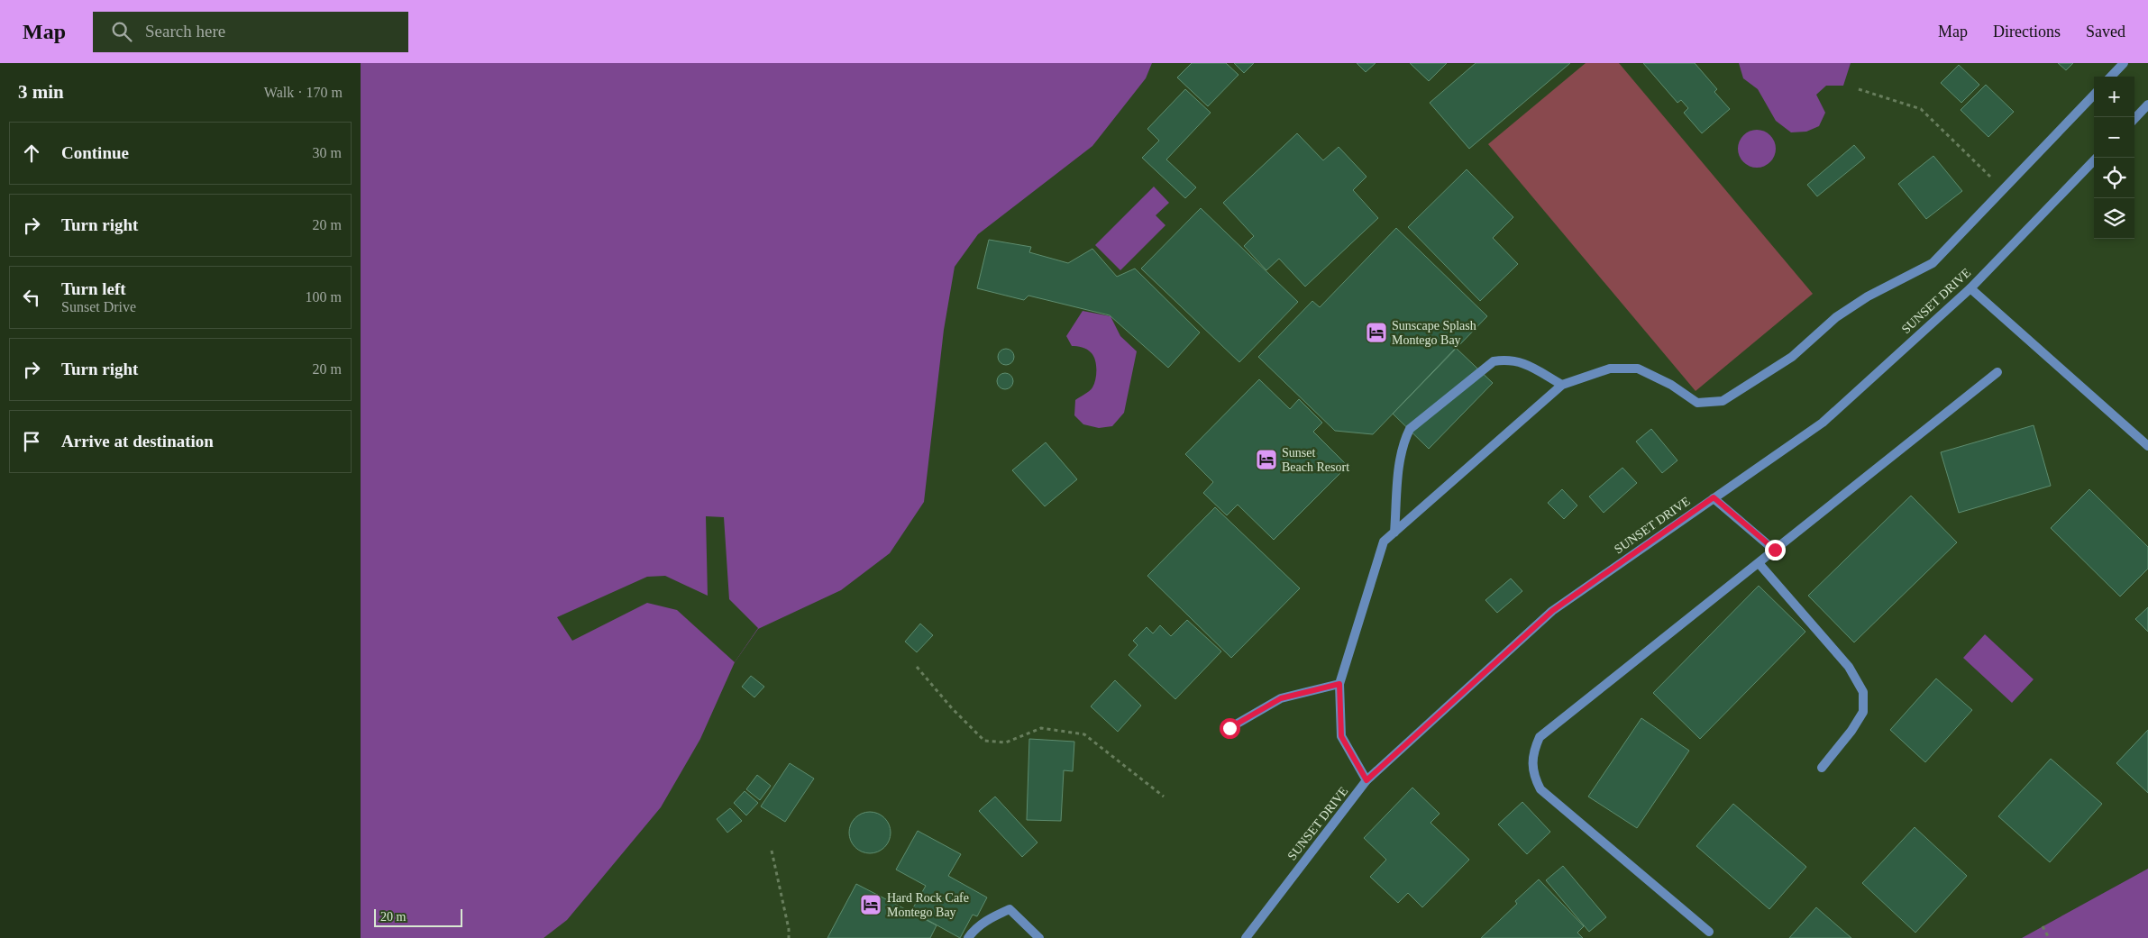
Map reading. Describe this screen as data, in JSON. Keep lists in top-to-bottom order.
{
  "streets": {
    "street": ["SUNSET DRIVE"]
  },
  "places": {
    "hotel": ["Sunscape Splash Montego Bay", "Sunset Beach Resort", "Hard Rock Cafe Montego Bay"]
  },
  "scale_bar": "20 m",
  "page": {
    "header": "Map",
    "search": "Search here",
    "nav": ["Map", "Directions", "Saved"],
    "heading": ["3 min", "Walk · 170 m"],
    "map_buttons": ["+", "−"],
    "list": [
      ["Continue", "30 m"],
      ["Turn right", "20 m"],
      ["Turn left", "Sunset Drive", "100 m"],
      ["Turn right", "20 m"],
      "Arrive at destination"
    ],
    "scale": "20 m"
  }
}
